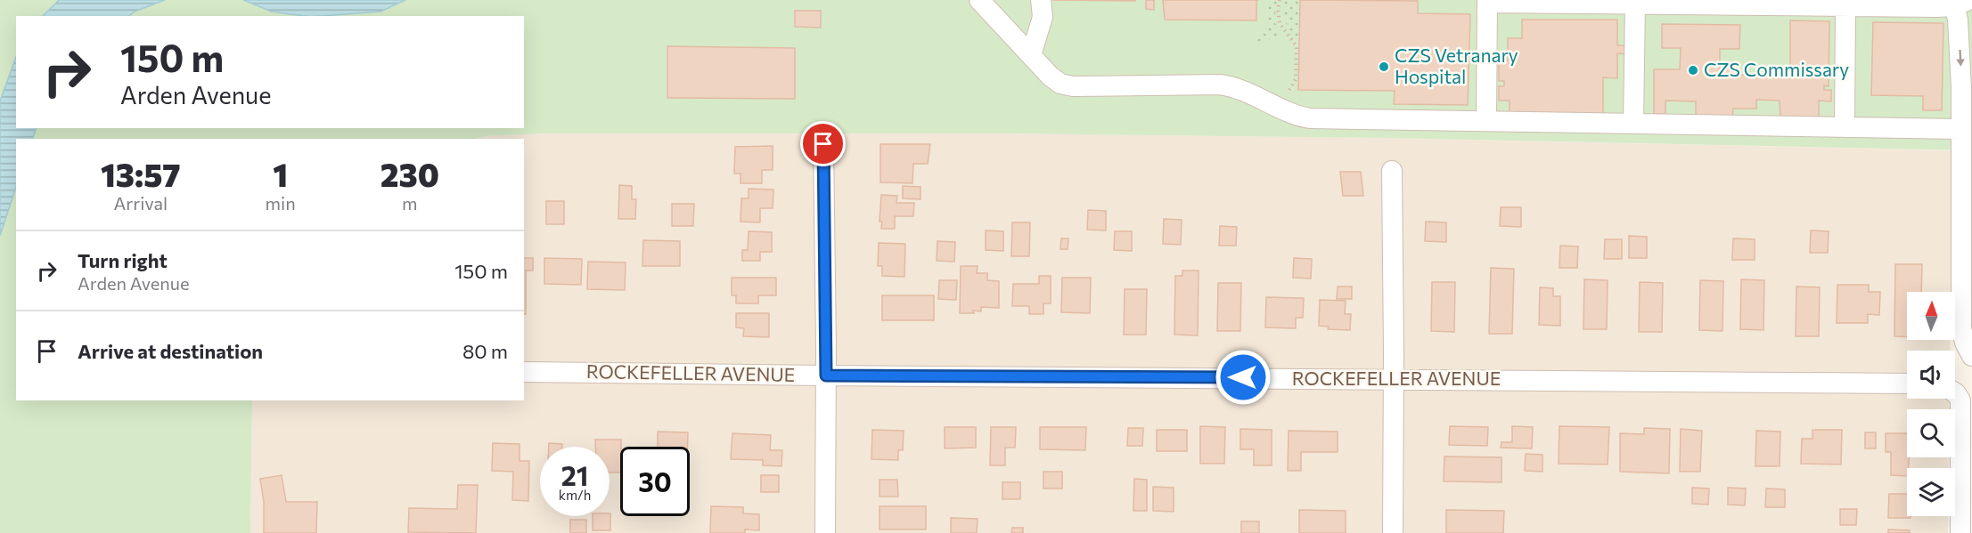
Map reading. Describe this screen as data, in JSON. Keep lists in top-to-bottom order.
{
  "streets": {
    "street": ["ROCKEFELLER AVENUE"]
  },
  "places": ["CZS Vetranary Hospital", "CZS Commissary"],
  "north": "top",
  "page": {
    "turn": ["150 m", "Arden Avenue"],
    "eta": [
      "13:57",
      "Arrival",
      "1",
      "min",
      "230",
      "m"
    ],
    "list": [
      {
        "name": "Turn right",
        "note": "Arden Avenue",
        "value": "150 m"
      },
      {
        "name": "Arrive at destination",
        "value": "80 m"
      }
    ],
    "speed": "21 km/h",
    "limit": "30"
  }
}
